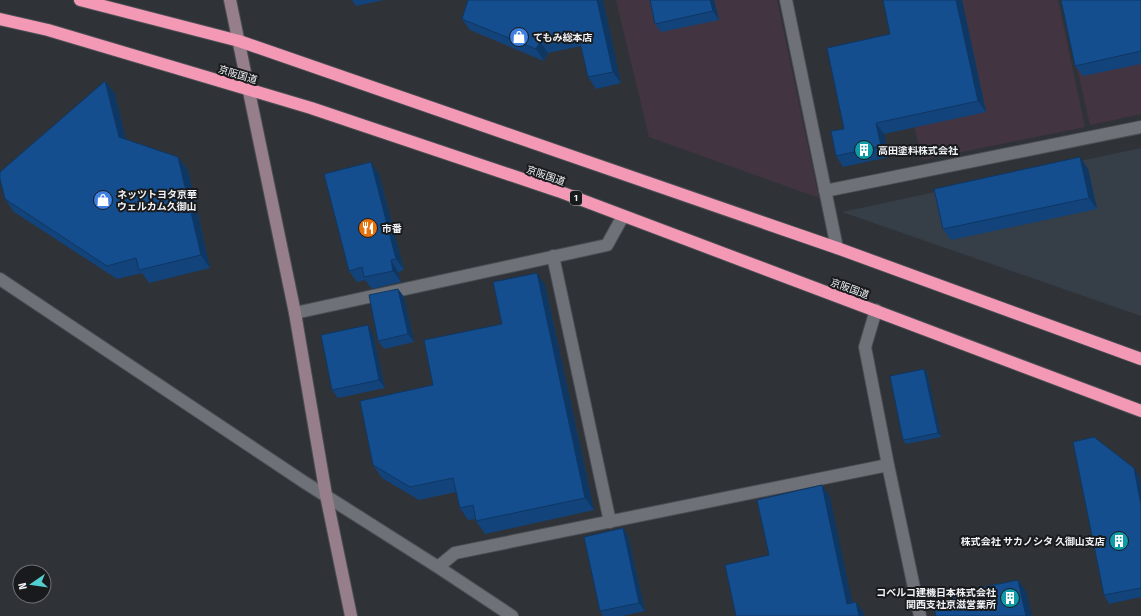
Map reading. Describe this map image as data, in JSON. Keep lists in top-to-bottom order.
{
  "streets": {
    "highway": ["京阪国道", "1"]
  },
  "places": {
    "shop": ["てもみ総本店", "ネッツトヨタ京華 ウェルカム久御山"],
    "building": ["高田塗料株式会社", "株式会社 サカノシタ 久御山支店", "コベルコ建機日本株式会社 関西支社京滋営業所"],
    "restaurant": ["市番"]
  },
  "north": "left"
}
